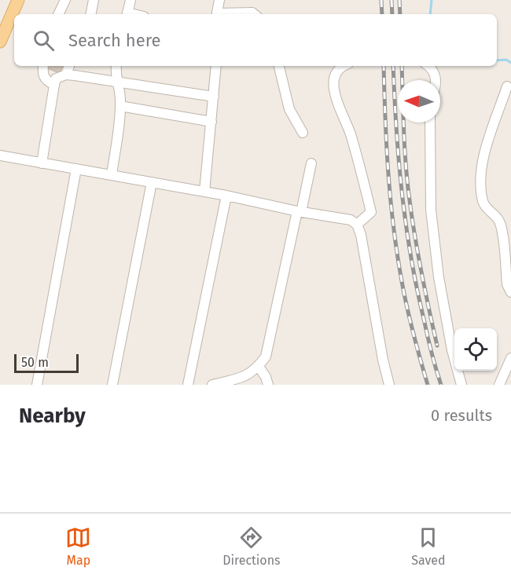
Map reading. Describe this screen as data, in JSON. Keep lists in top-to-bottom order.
{
  "scale_bar": "50 m",
  "north": "left",
  "page": {
    "search": "Search here",
    "scale": "50 m",
    "heading": ["Nearby", "0 results"],
    "nav": ["Map", "Directions", "Saved"]
  }
}
